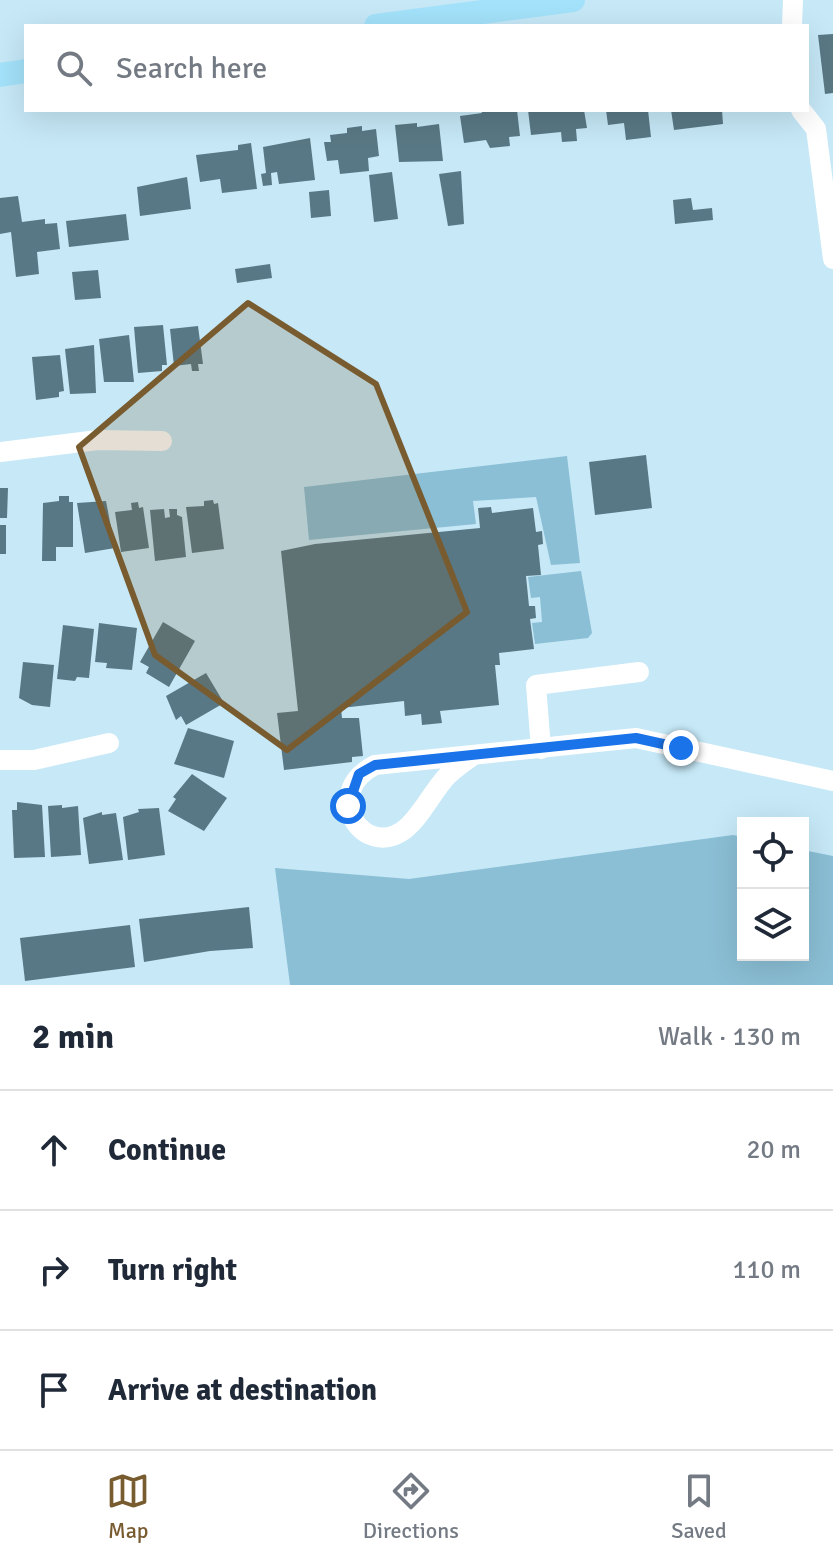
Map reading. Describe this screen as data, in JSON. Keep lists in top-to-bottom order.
{
  "page": {
    "search": "Search here",
    "heading": ["2 min", "Walk · 130 m"],
    "list": [
      ["Continue", "20 m"],
      ["Turn right", "110 m"],
      "Arrive at destination"
    ],
    "nav": ["Map", "Directions", "Saved"]
  }
}
